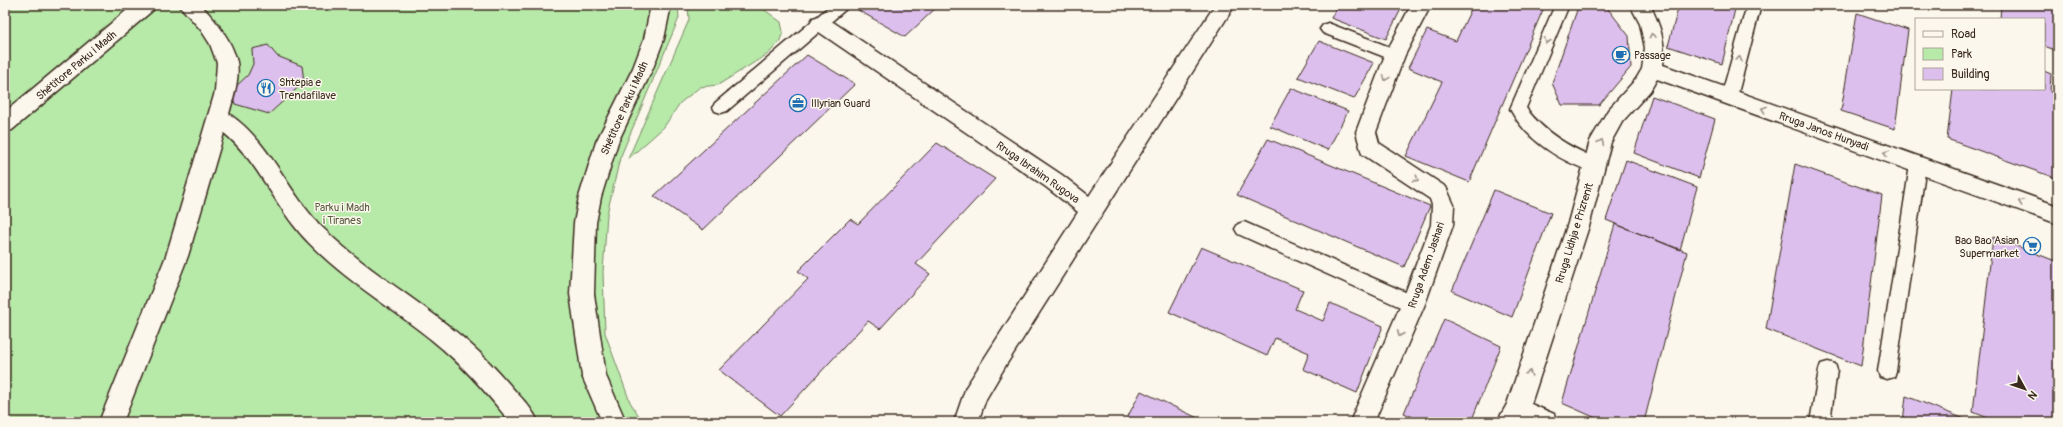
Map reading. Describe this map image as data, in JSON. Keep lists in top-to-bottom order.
{
  "streets": {
    "street": [
      "Shëtitore Parku i Madh",
      "Rruga Janos Hunyadi",
      "Rruga Ibrahim Rugova",
      "Rruga Lidhja e Prizrenit",
      "Rruga Adem Jashari"
    ]
  },
  "crossings": [
    ["Rruga Janos Hunyadi", "Rruga Lidhja e Prizrenit"]
  ],
  "one_way": ["Rruga Janos Hunyadi", "Rruga Lidhja e Prizrenit", "Rruga Adem Jashari"],
  "parks": ["Parku i Madh i Tiranës"],
  "places": {
    "cafe": ["Passage"],
    "restaurant": ["Shtëpia e Trëndafilave"],
    "office": ["Illyrian Guard"],
    "supermarket": ["Bao Bao Asian Supermarket"]
  },
  "legend": ["Road", "Park", "Building"],
  "north": "bottom right"
}
